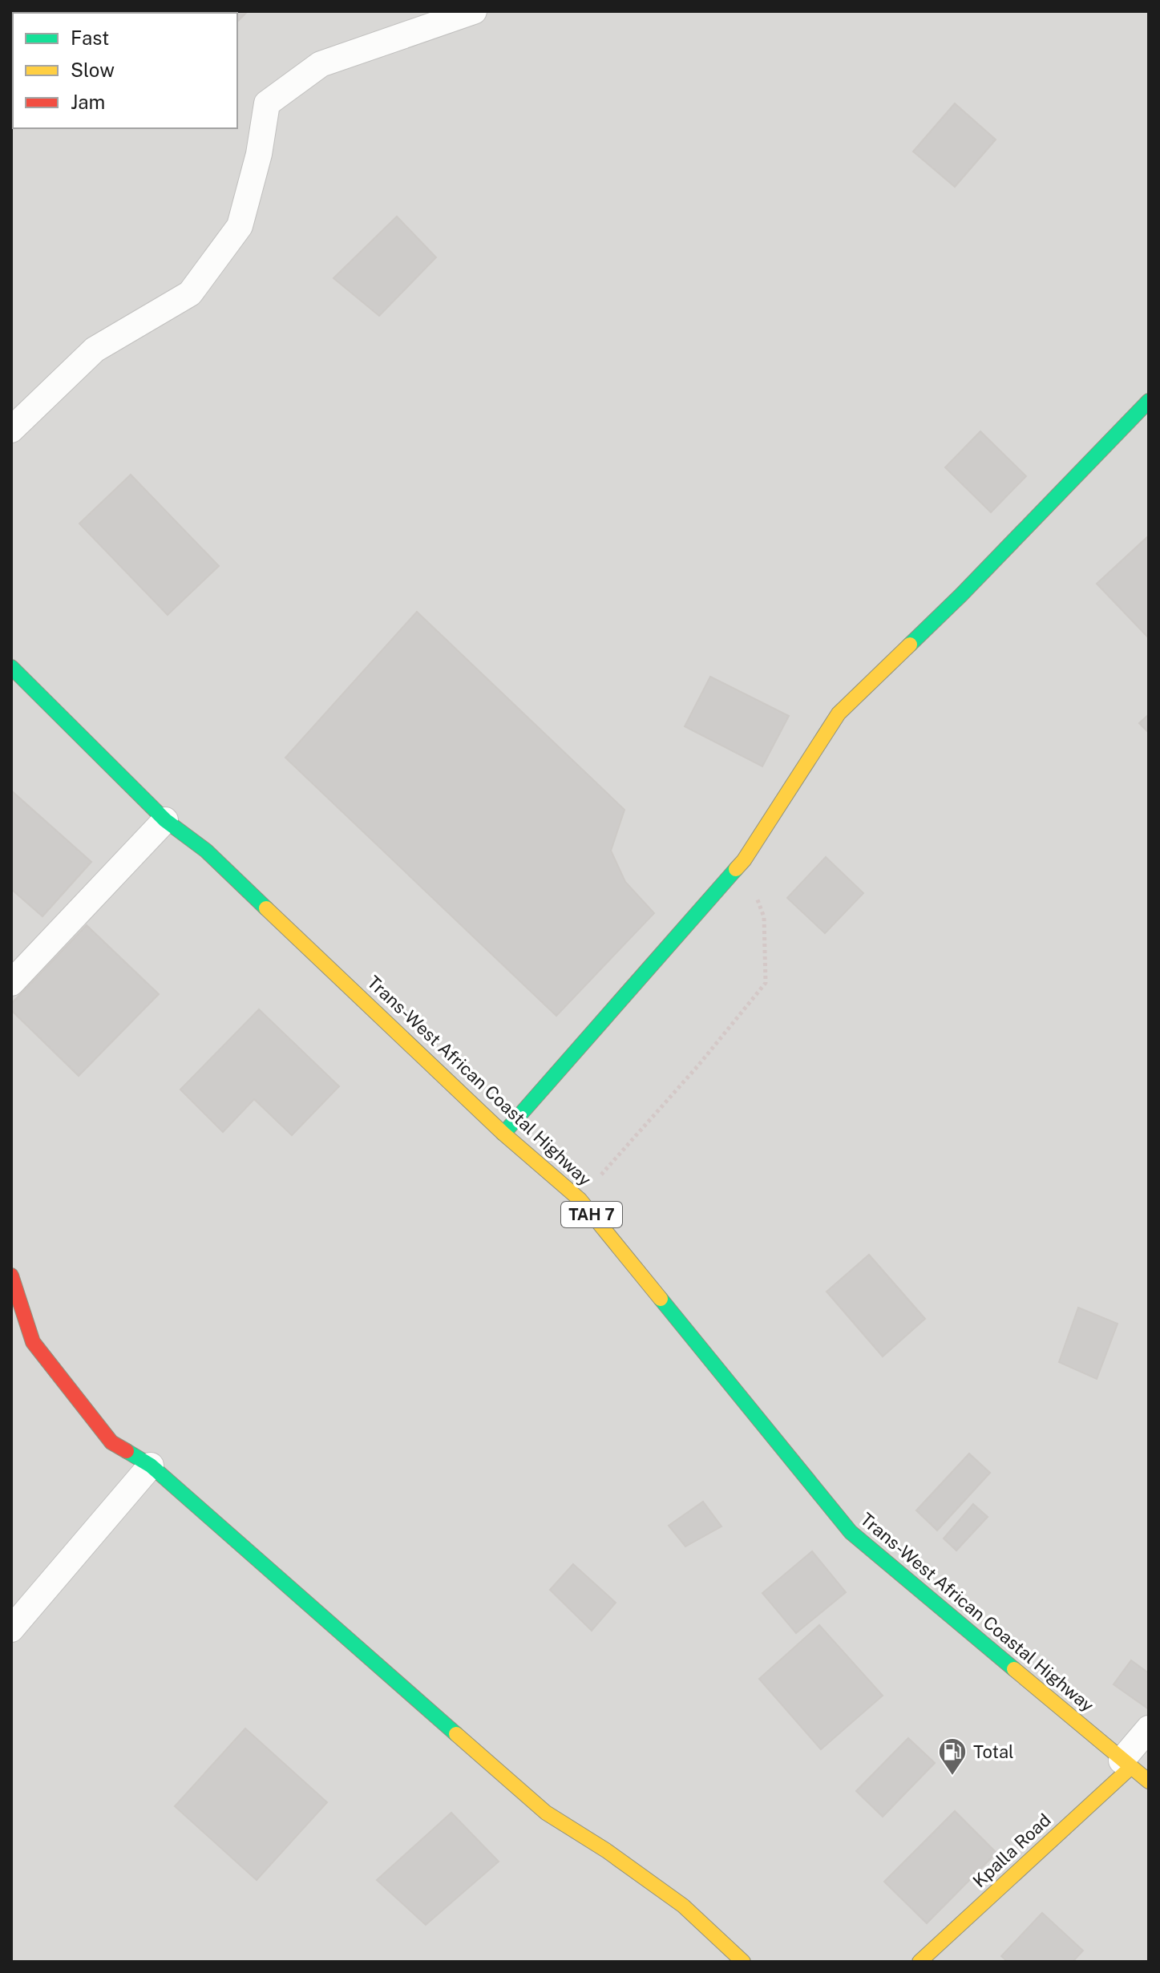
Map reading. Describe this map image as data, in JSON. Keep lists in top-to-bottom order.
{
  "streets": {
    "main road": ["Trans-West African Coastal Highway", "TAH 7", "Kpalla Road"]
  },
  "crossings": [
    ["Trans-West African Coastal Highway", "Kpalla Road"]
  ],
  "places": {
    "fuel station": ["Total"]
  },
  "legend": ["Fast", "Slow", "Jam"]
}
